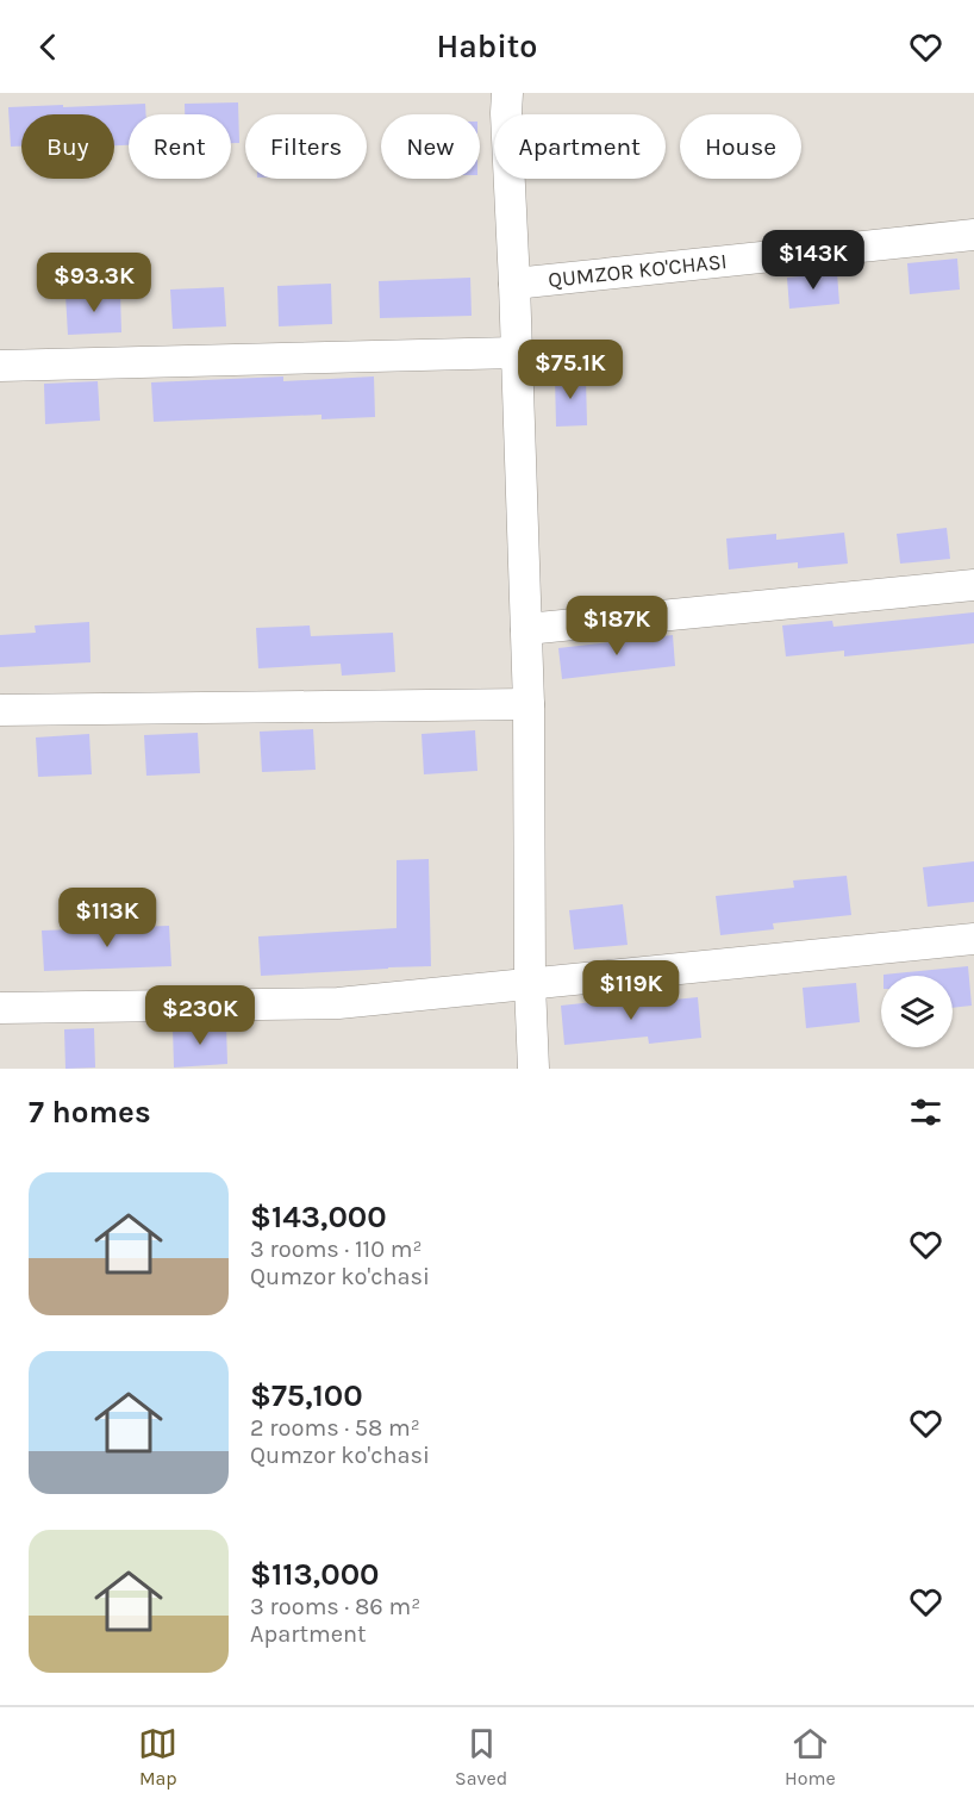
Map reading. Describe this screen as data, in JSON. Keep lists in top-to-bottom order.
{
  "streets": {
    "street": ["QUMZOR KO'CHASI"]
  },
  "page": {
    "header": "Habito",
    "chip": [
      "Buy",
      "Rent",
      "Filters",
      "New",
      "Apartment",
      "House"
    ],
    "price": [
      "$143K",
      "$93.3K",
      "$75.1K",
      "$187K",
      "$113K",
      "$119K",
      "$230K"
    ],
    "heading": "7 homes",
    "list": [
      {
        "name": "$143,000",
        "note": "3 rooms · 110 m² · Qumzor ko'chasi"
      },
      {
        "name": "$75,100",
        "note": "2 rooms · 58 m² · Qumzor ko'chasi"
      },
      {
        "name": "$113,000",
        "note": "3 rooms · 86 m² · Apartment"
      }
    ],
    "tabs": ["Map", "Saved", "Home"]
  }
}
